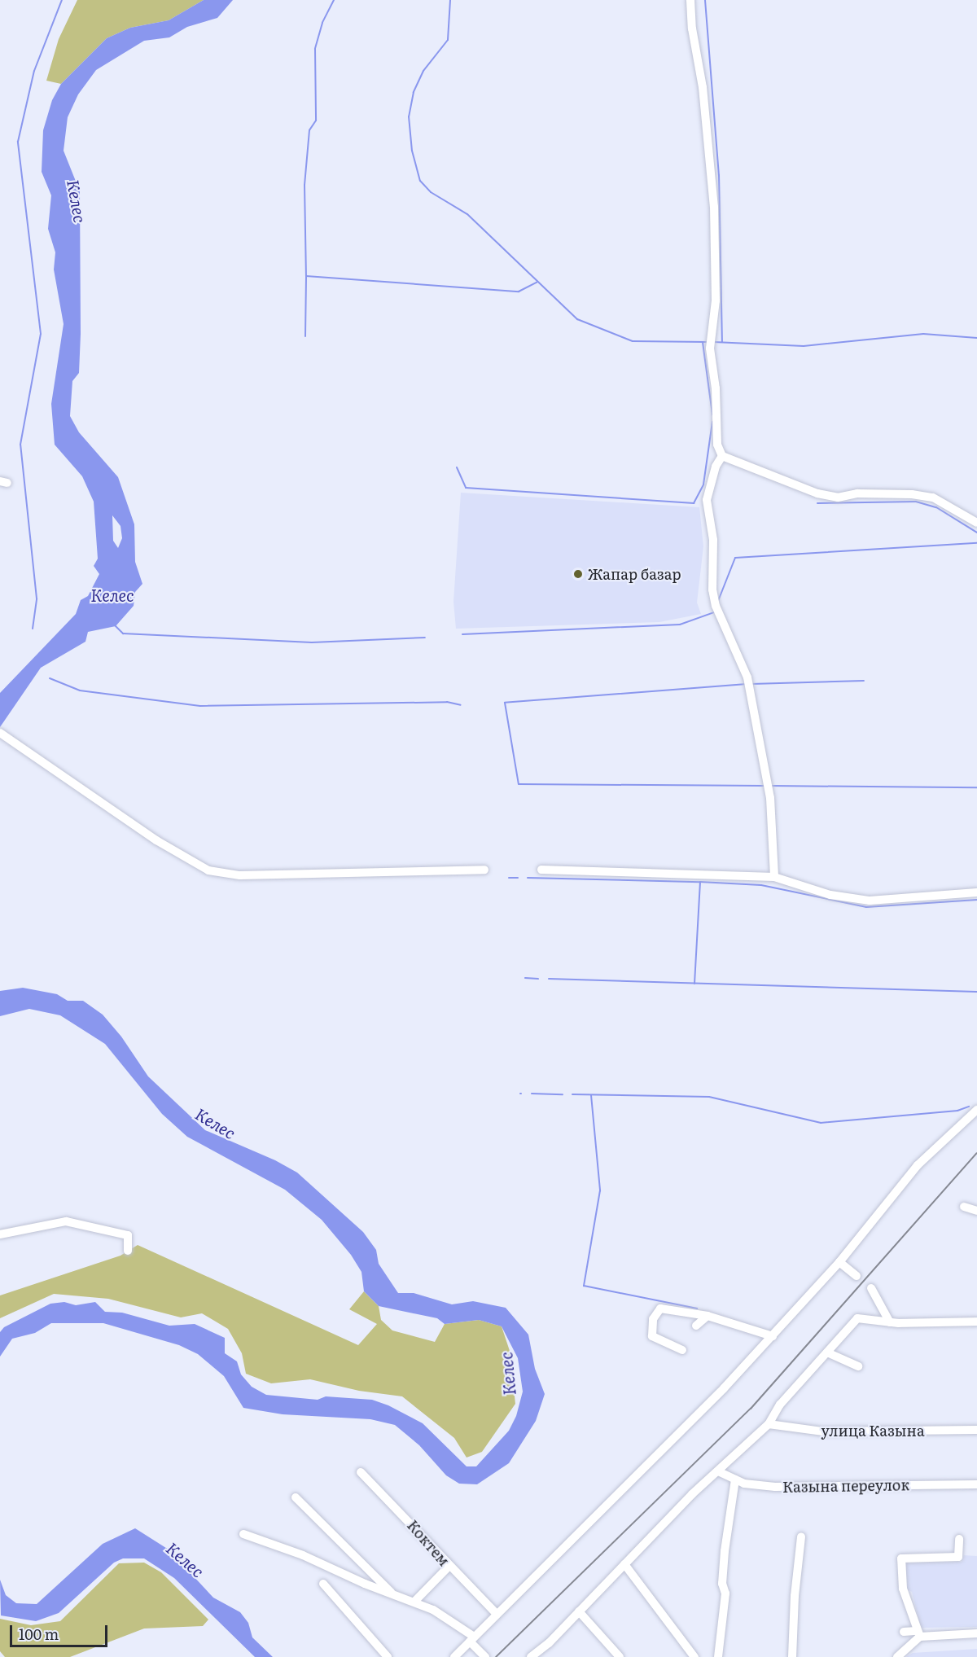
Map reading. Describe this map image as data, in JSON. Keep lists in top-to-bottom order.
{
  "streets": {
    "street": ["улица Казына", "Казына переулок", "Коктем"]
  },
  "water": ["Келес"],
  "places": ["Жапар базар"],
  "scale_bar": "100 m"
}
